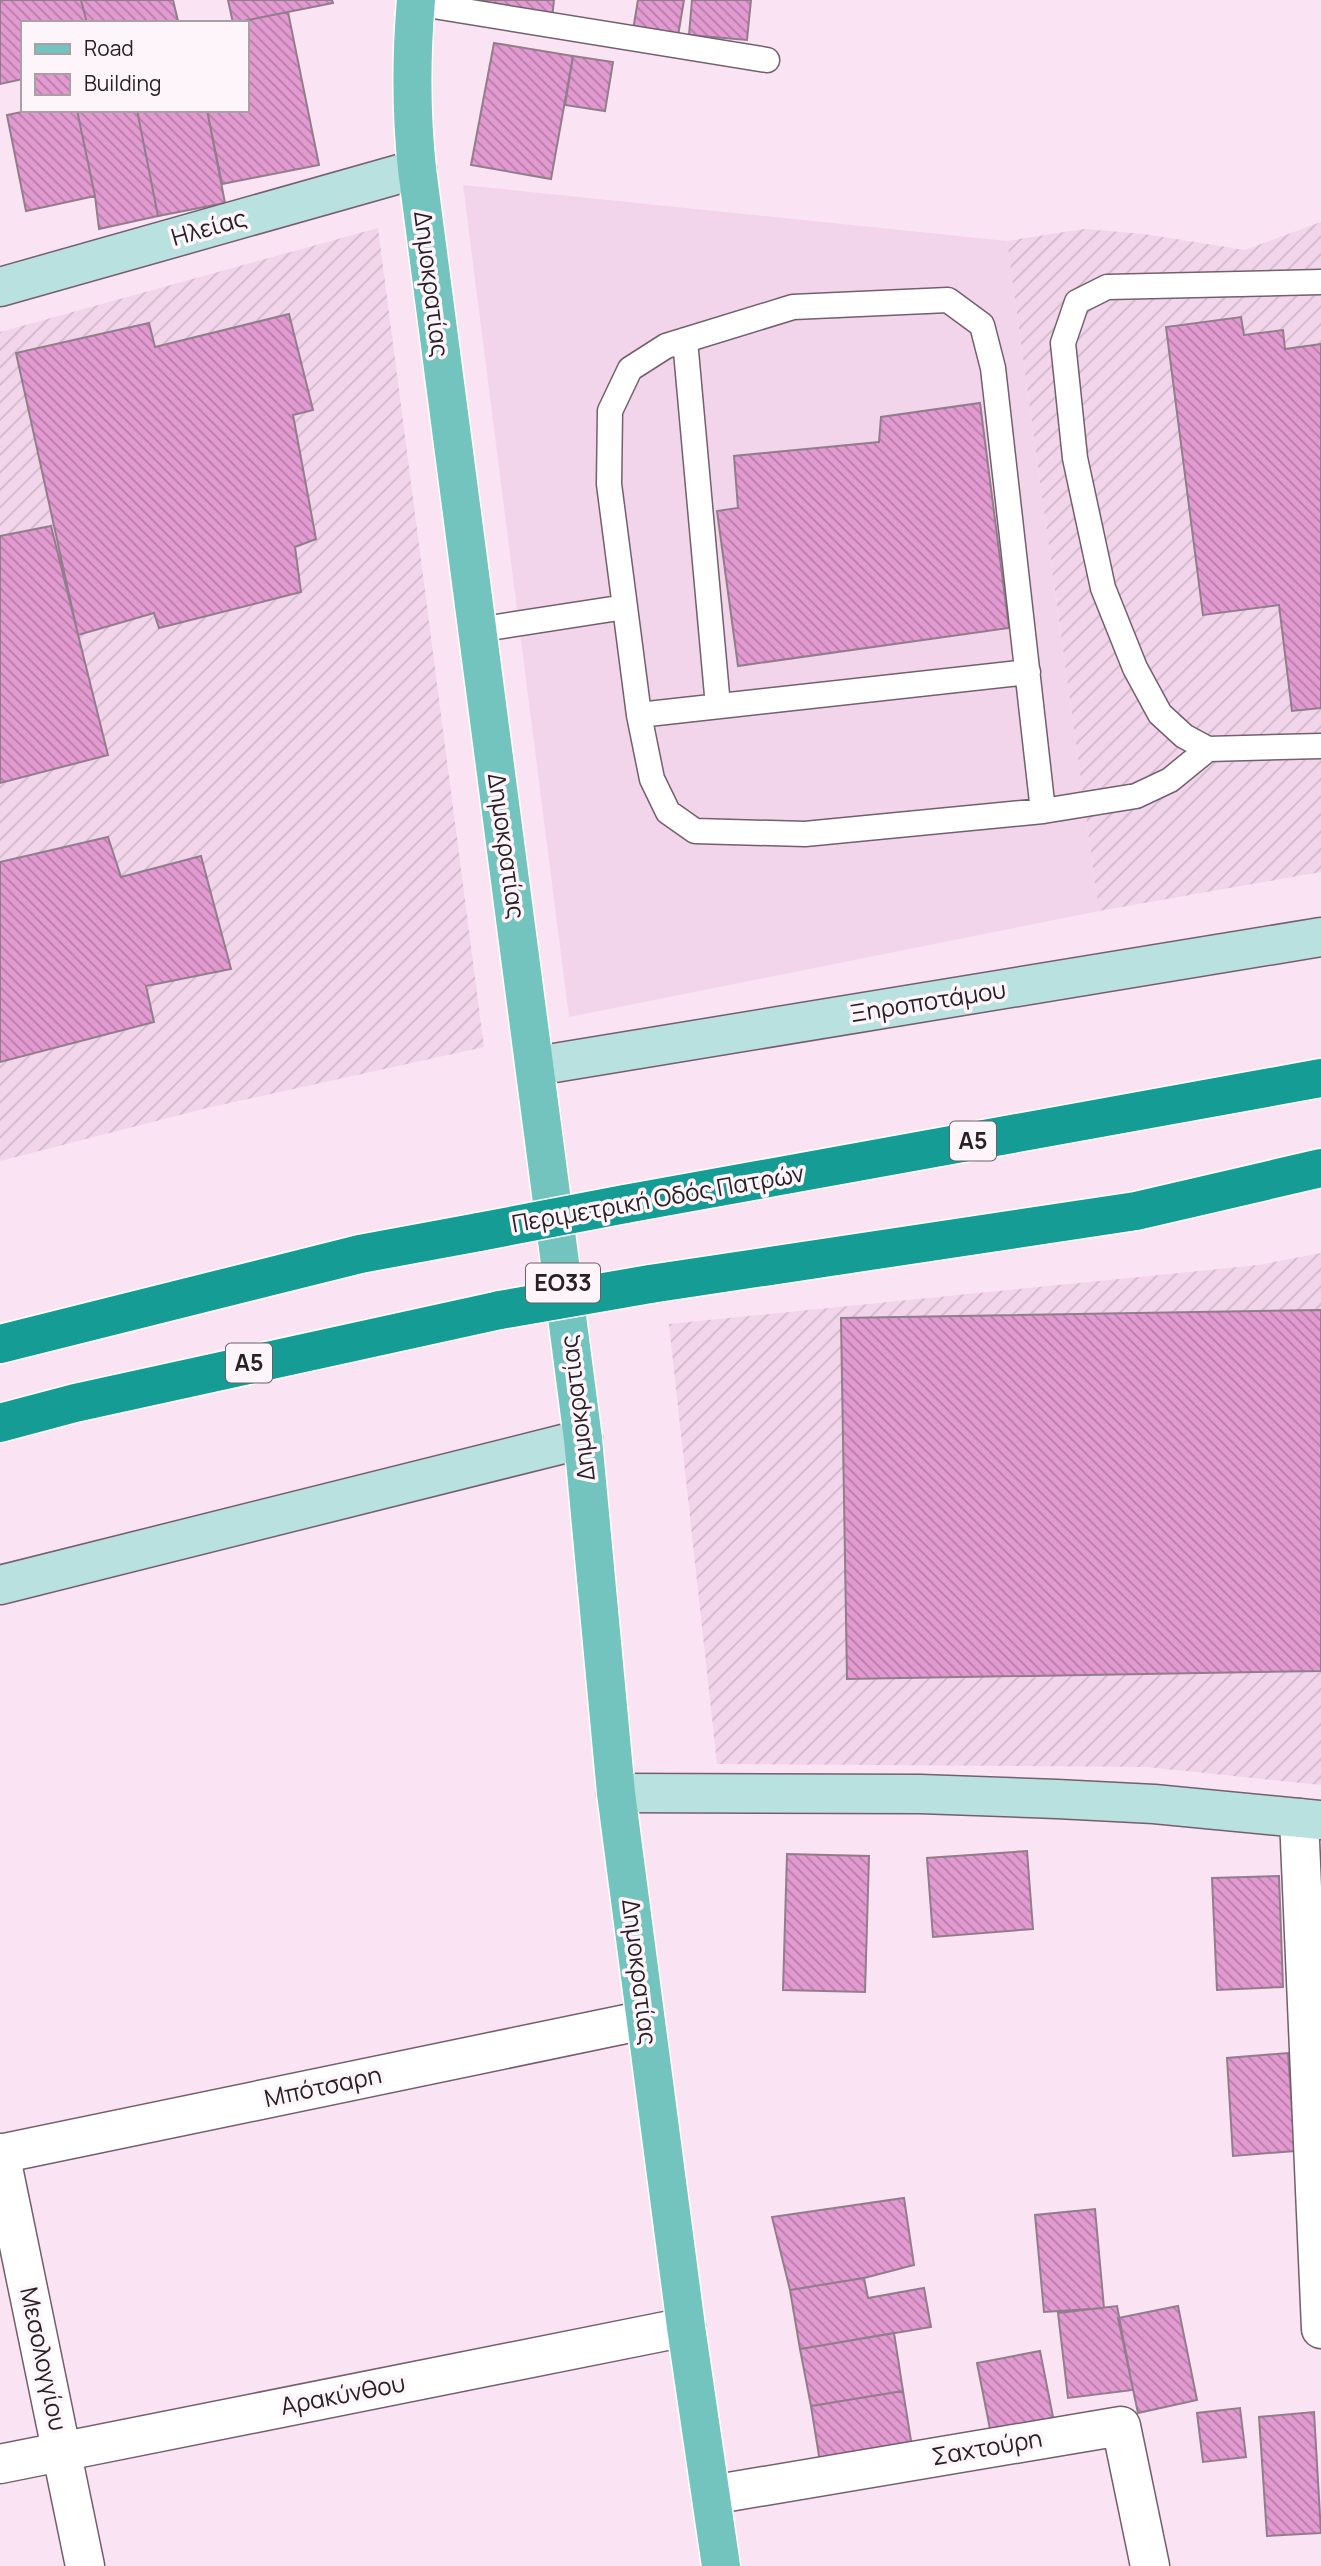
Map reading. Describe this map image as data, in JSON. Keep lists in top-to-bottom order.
{
  "streets": {
    "highway": ["Α5", "Περιμετρική Οδός Πατρών"],
    "main road": ["Δημοκρατίας", "ΕΟ33"],
    "street": [
      "Ηλείας",
      "Ξηροποτάμου",
      "Μπότσαρη",
      "Μεσολογγίου",
      "Αρακύνθου",
      "Σαχτούρη"
    ]
  },
  "crossings": [
    ["Ηλείας", "Δημοκρατίας"],
    ["Δημοκρατίας", "Ξηροποτάμου"],
    ["Δημοκρατίας", "Μπότσαρη"],
    ["Δημοκρατίας", "Αρακύνθου"],
    ["Δημοκρατίας", "Σαχτούρη"],
    ["Μπότσαρη", "Μεσολογγίου"],
    ["Μεσολογγίου", "Αρακύνθου"]
  ],
  "legend": ["Road", "Building"]
}
